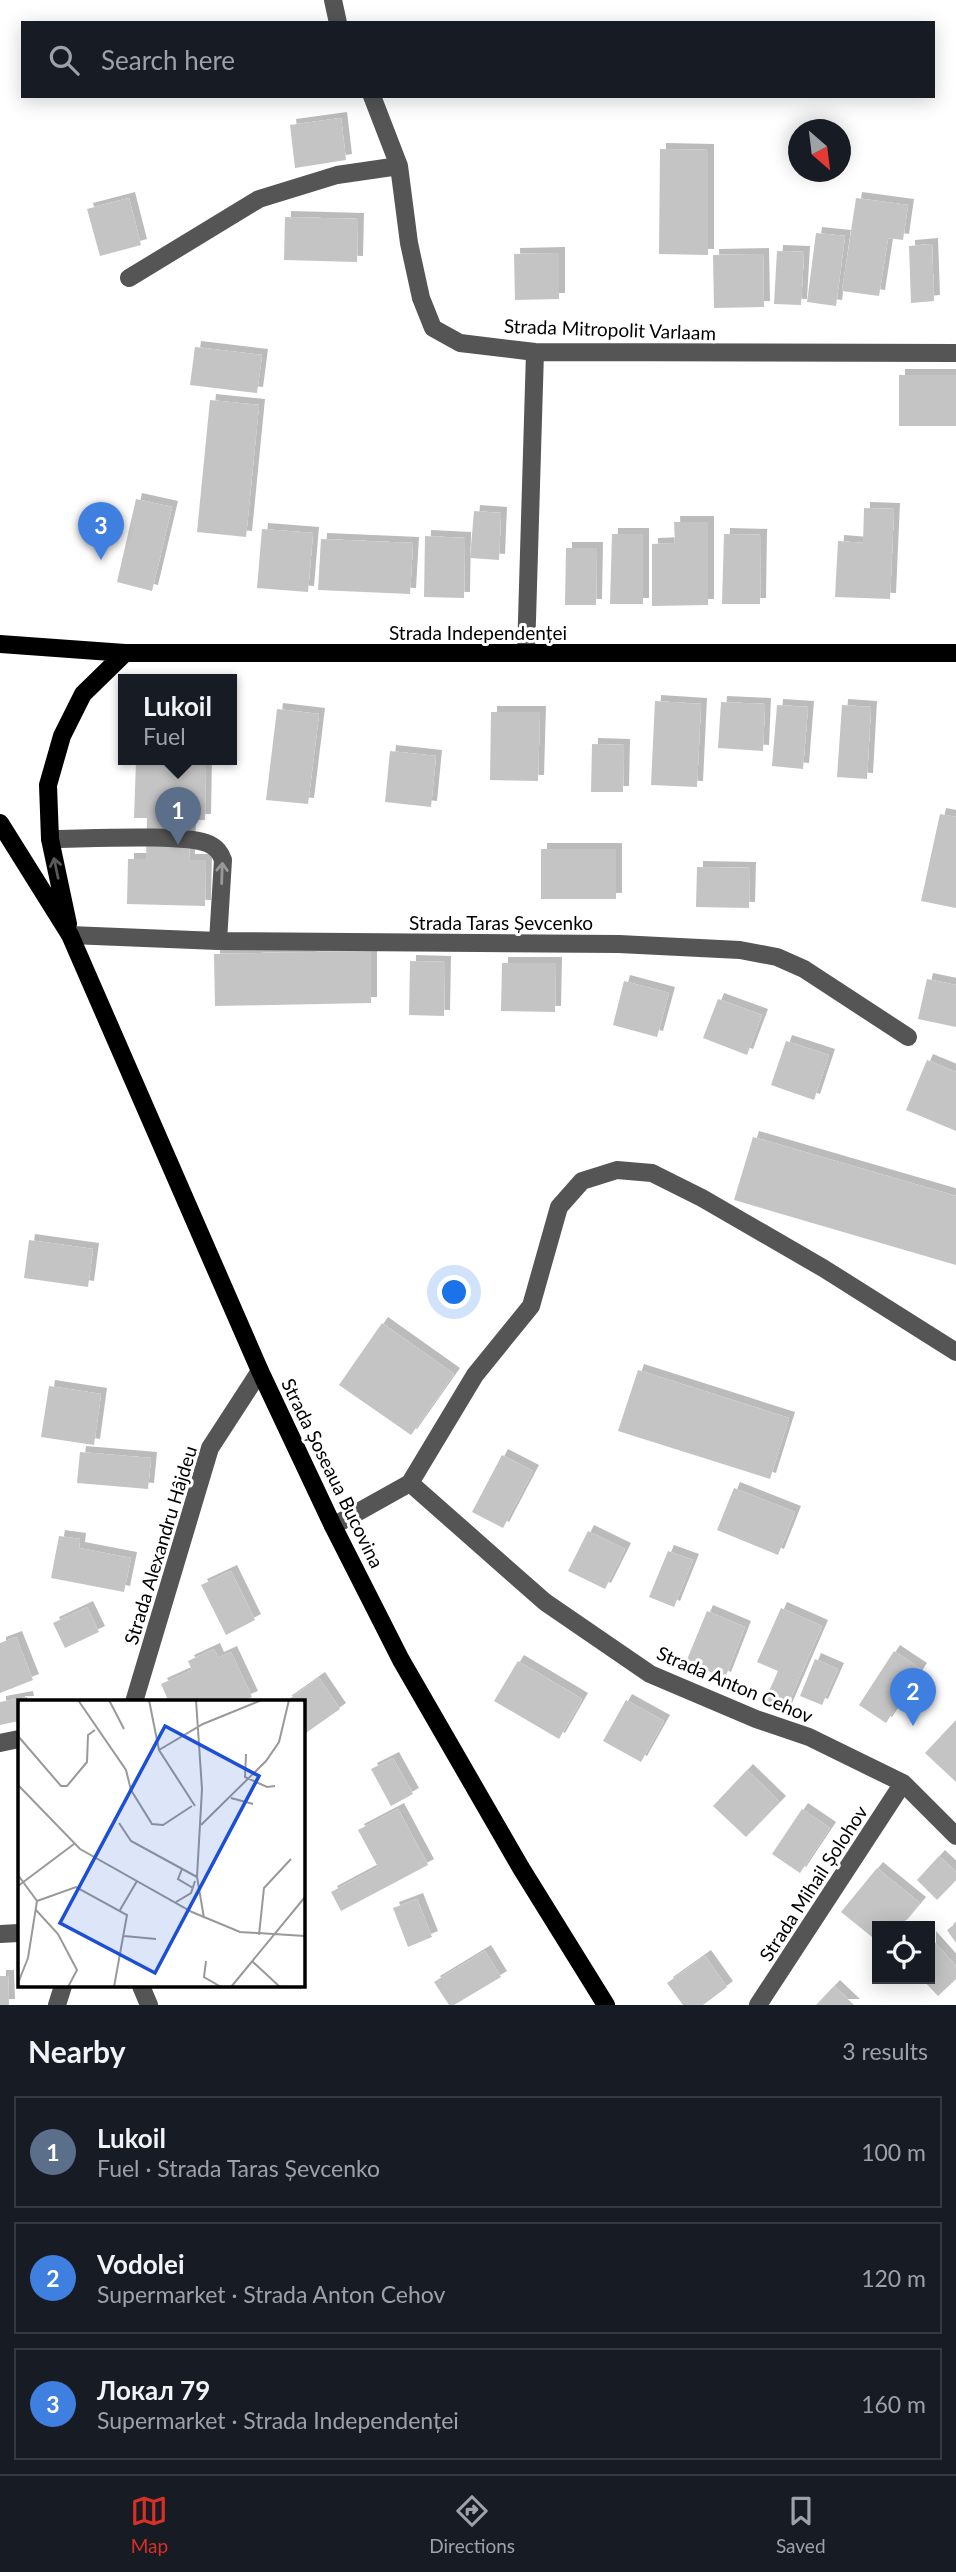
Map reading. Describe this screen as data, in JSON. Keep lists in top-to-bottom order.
{
  "streets": {
    "main road": ["Strada Independenței", "Strada Șoseaua Bucovina"],
    "street": [
      "Strada Mitropolit Varlaam",
      "Strada Taras Șevcenko",
      "Strada Alexandru Hâjdeu",
      "Strada Anton Cehov",
      "Strada Mihail Șolohov"
    ]
  },
  "crossings": [
    ["Strada Independenței", "Strada Șoseaua Bucovina"],
    ["Strada Taras Șevcenko", "Strada Șoseaua Bucovina"],
    ["Strada Șoseaua Bucovina", "Strada Alexandru Hâjdeu"],
    ["Strada Anton Cehov", "Strada Mihail Șolohov"]
  ],
  "north": "bottom right",
  "page": {
    "search": "Search here",
    "pins": ["3", "1", "2"],
    "popup": ["Lukoil", "Fuel"],
    "heading": ["Nearby", "3 results"],
    "list": [
      {
        "mark": "1",
        "name": "Lukoil",
        "note": "Fuel · Strada Taras Șevcenko",
        "value": "100 m"
      },
      {
        "mark": "2",
        "name": "Vodolei",
        "note": "Supermarket · Strada Anton Cehov",
        "value": "120 m"
      },
      {
        "mark": "3",
        "name": "Локал 79",
        "note": "Supermarket · Strada Independenței",
        "value": "160 m"
      }
    ],
    "nav": ["Map", "Directions", "Saved"]
  }
}
